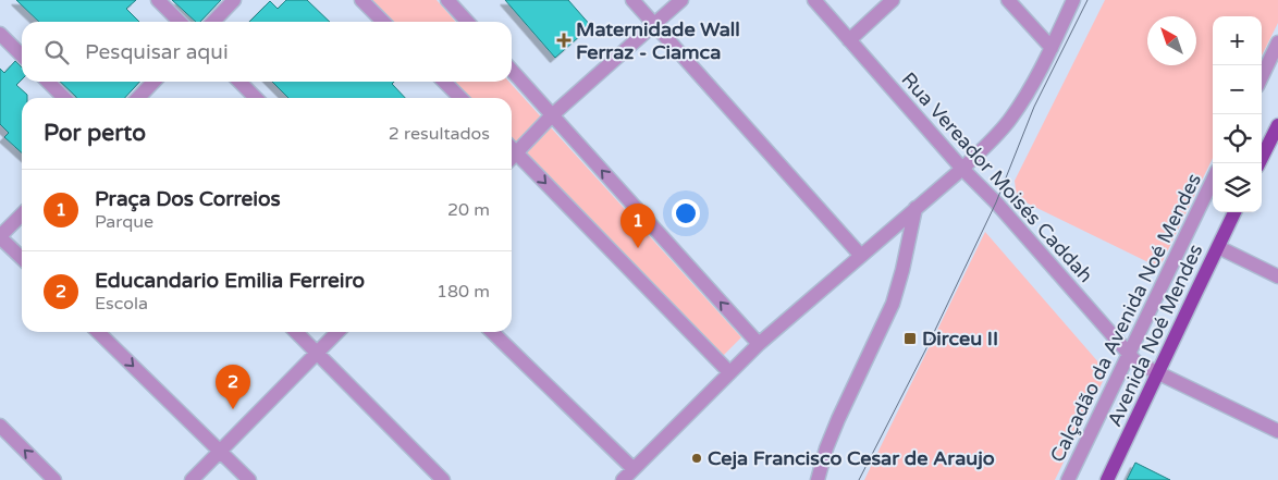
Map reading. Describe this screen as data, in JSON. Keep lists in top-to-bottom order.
{
  "streets": {
    "main road": ["Avenida Noé Mendes"],
    "street": ["Rua Vereador Moisés Caddah", "Calçadão da Avenida Noé Mendes"]
  },
  "crossings": [
    ["Rua Vereador Moisés Caddah", "Calçadão da Avenida Noé Mendes"],
    ["Rua Vereador Moisés Caddah", "Avenida Noé Mendes"]
  ],
  "places": {
    "health": ["Maternidade Wall Ferraz - Ciamca"],
    "transit": ["Dirceu II"],
    "other": ["Ceja Francisco Cesar de Araujo"]
  },
  "north": "top left",
  "page": {
    "map_buttons": ["+", "−"],
    "search": "Pesquisar aqui",
    "heading": ["Por perto", "2 resultados"],
    "list": [
      {
        "mark": "1",
        "name": "Praça Dos Correios",
        "note": "Parque",
        "value": "20 m"
      },
      {
        "mark": "2",
        "name": "Educandario Emilia Ferreiro",
        "note": "Escola",
        "value": "180 m"
      }
    ],
    "pins": ["1", "2"]
  }
}
